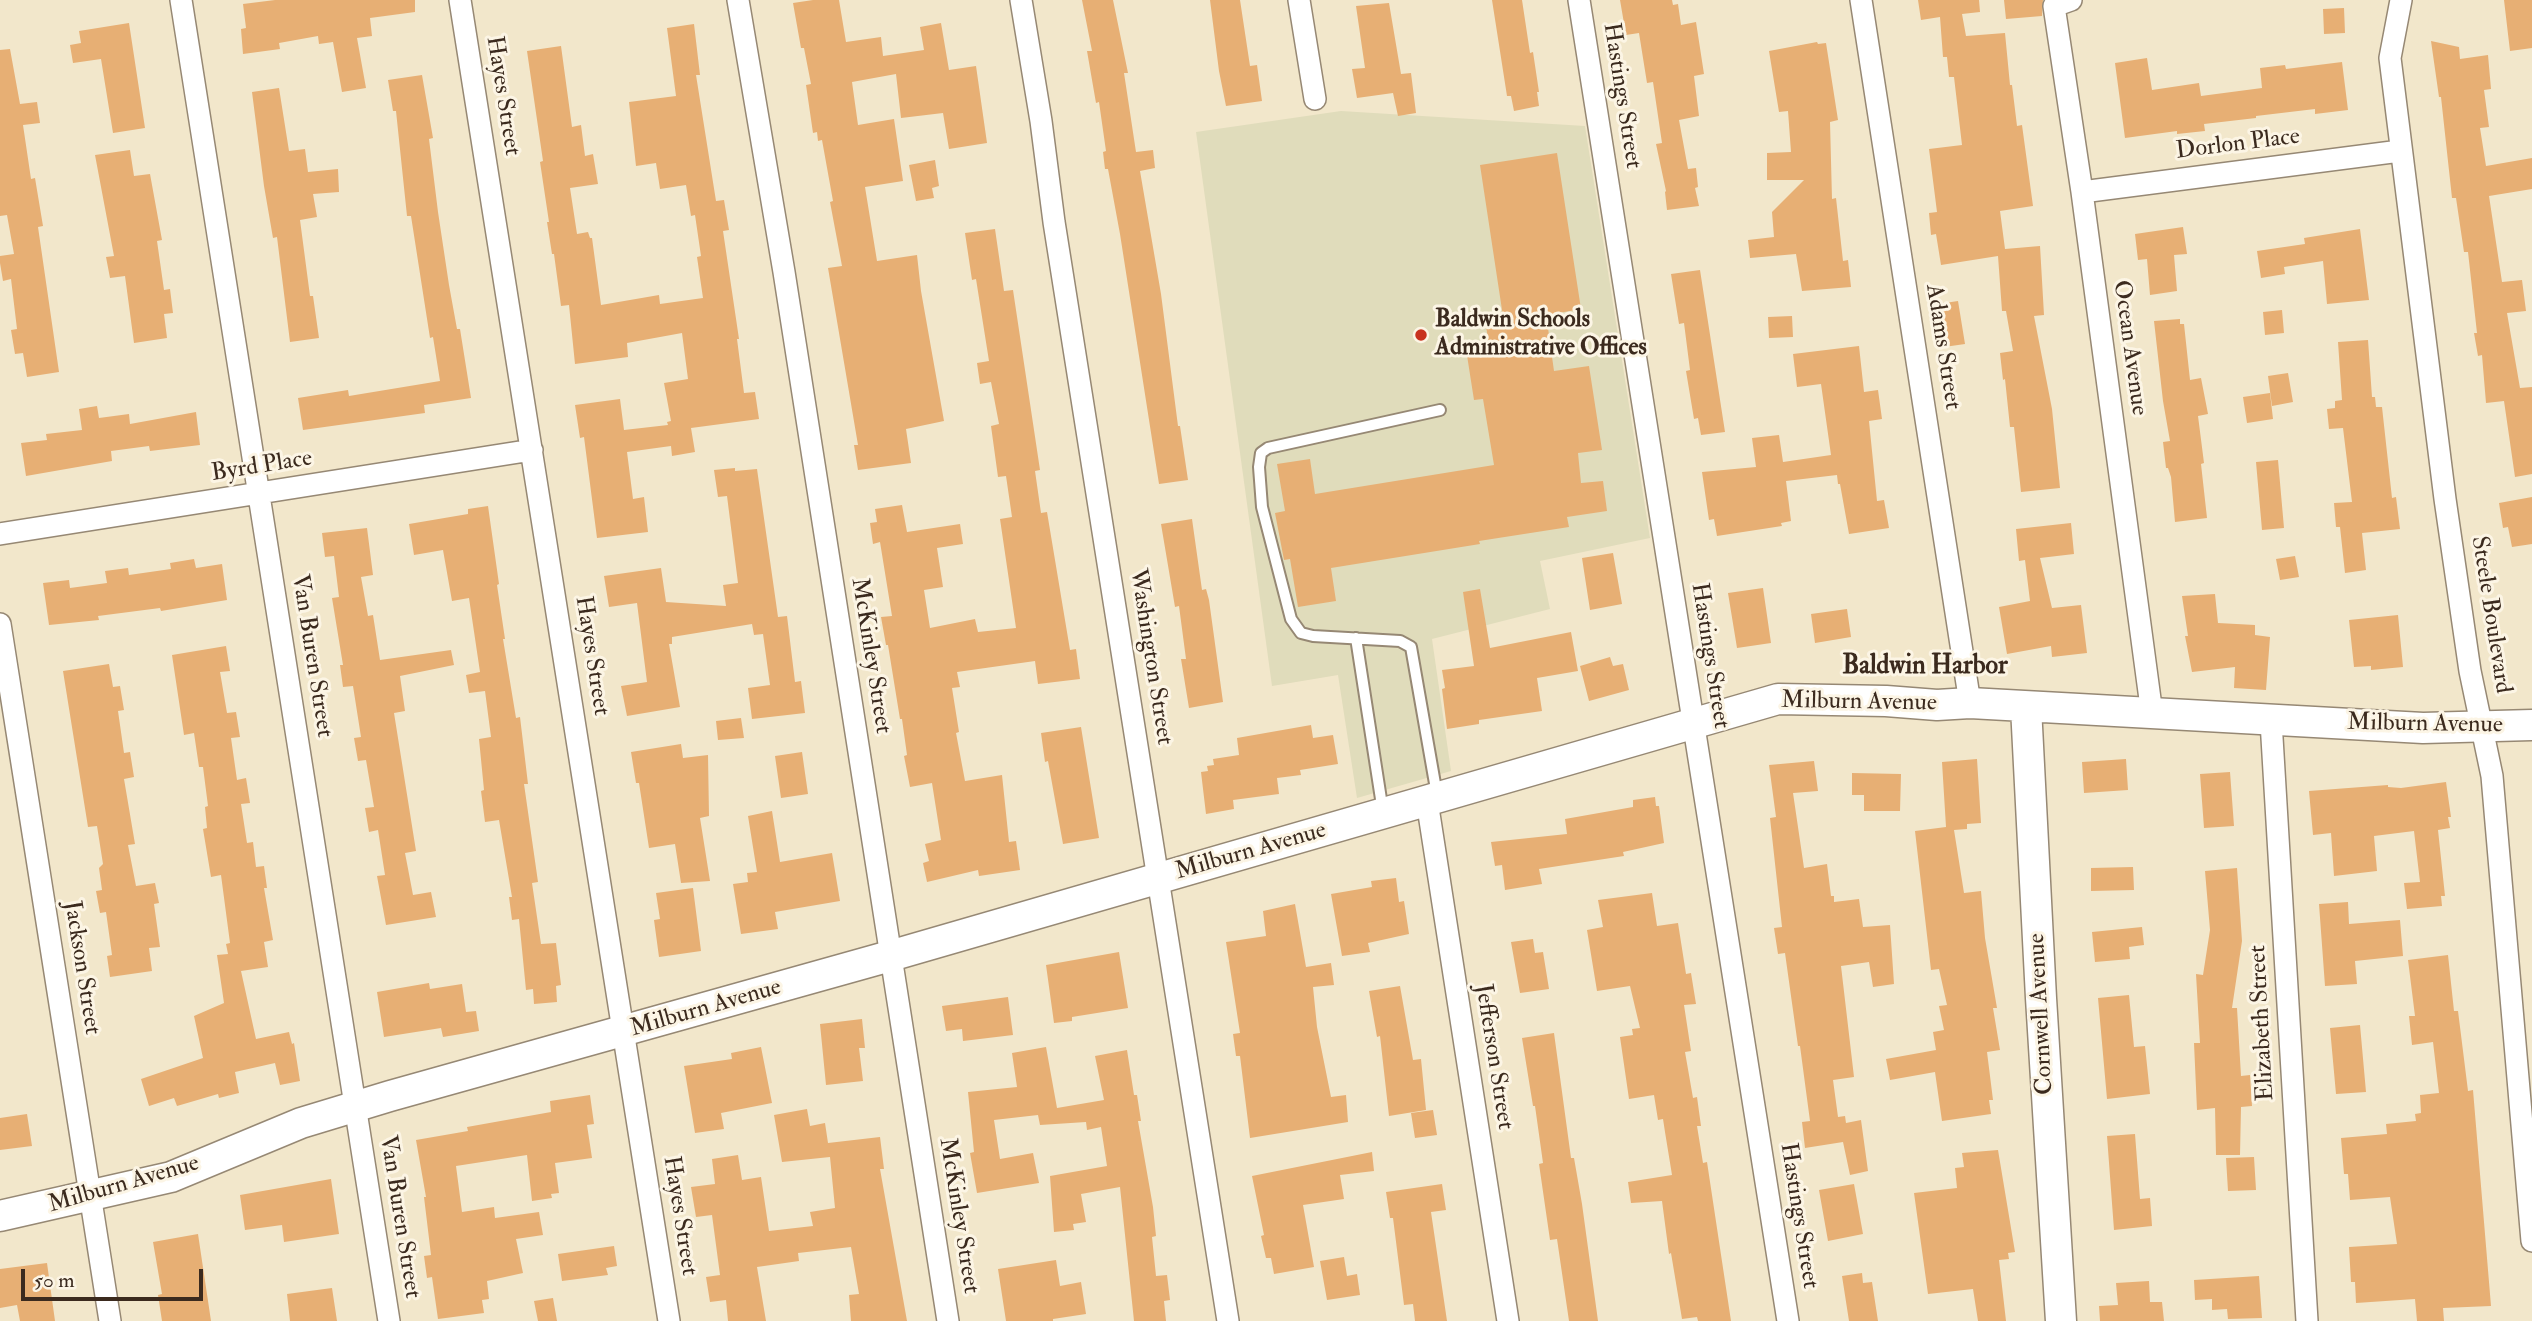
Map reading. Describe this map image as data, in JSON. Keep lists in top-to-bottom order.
{
  "streets": {
    "main road": ["Milburn Avenue", "Cornwell Avenue"],
    "street": [
      "Hayes Street",
      "Hastings Street",
      "Dorlon Place",
      "Adams Street",
      "Ocean Avenue",
      "Byrd Place",
      "Steele Boulevard",
      "Van Buren Street",
      "McKinley Street",
      "Washington Street",
      "Jackson Street",
      "Elizabeth Street",
      "Jefferson Street"
    ]
  },
  "crossings": [
    ["Hayes Street", "Byrd Place"],
    ["Hayes Street", "Milburn Avenue"],
    ["Hastings Street", "Milburn Avenue"],
    ["Dorlon Place", "Ocean Avenue"],
    ["Dorlon Place", "Steele Boulevard"],
    ["Adams Street", "Milburn Avenue"],
    ["Ocean Avenue", "Milburn Avenue"],
    ["Byrd Place", "Van Buren Street"],
    ["Steele Boulevard", "Milburn Avenue"],
    ["Van Buren Street", "Milburn Avenue"],
    ["McKinley Street", "Milburn Avenue"],
    ["Washington Street", "Milburn Avenue"],
    ["Milburn Avenue", "Jackson Street"],
    ["Milburn Avenue", "Cornwell Avenue"],
    ["Milburn Avenue", "Elizabeth Street"],
    ["Milburn Avenue", "Jefferson Street"]
  ],
  "districts": ["Baldwin Harbor"],
  "places": ["Baldwin Schools Administrative Offices"],
  "scale_bar": "50 m"
}
